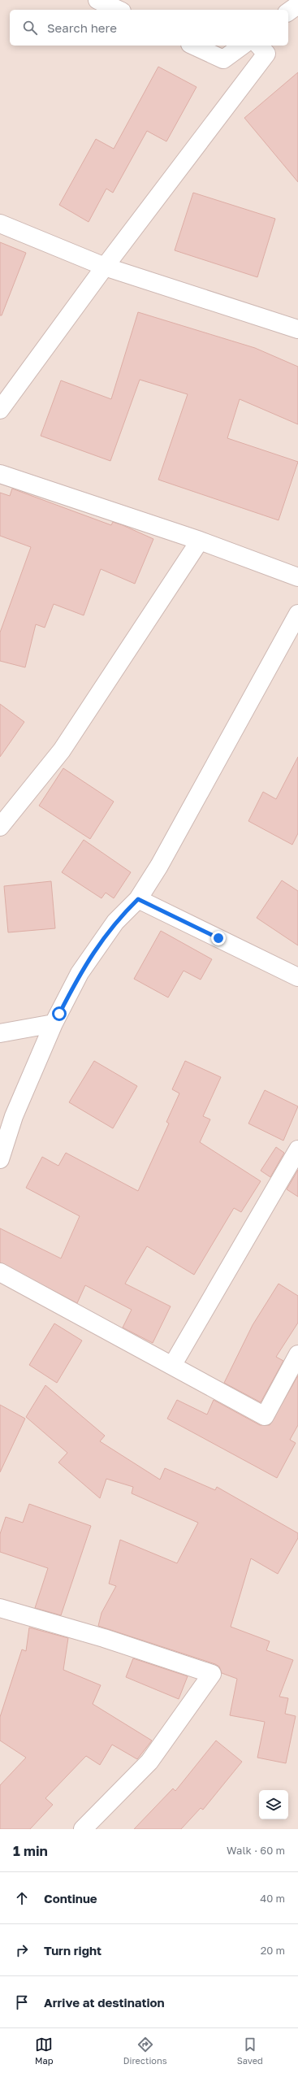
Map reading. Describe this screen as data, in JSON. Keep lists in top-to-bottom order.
{
  "page": {
    "search": "Search here",
    "heading": ["1 min", "Walk · 60 m"],
    "list": [
      ["Continue", "40 m"],
      ["Turn right", "20 m"],
      "Arrive at destination"
    ],
    "nav": ["Map", "Directions", "Saved"]
  }
}
